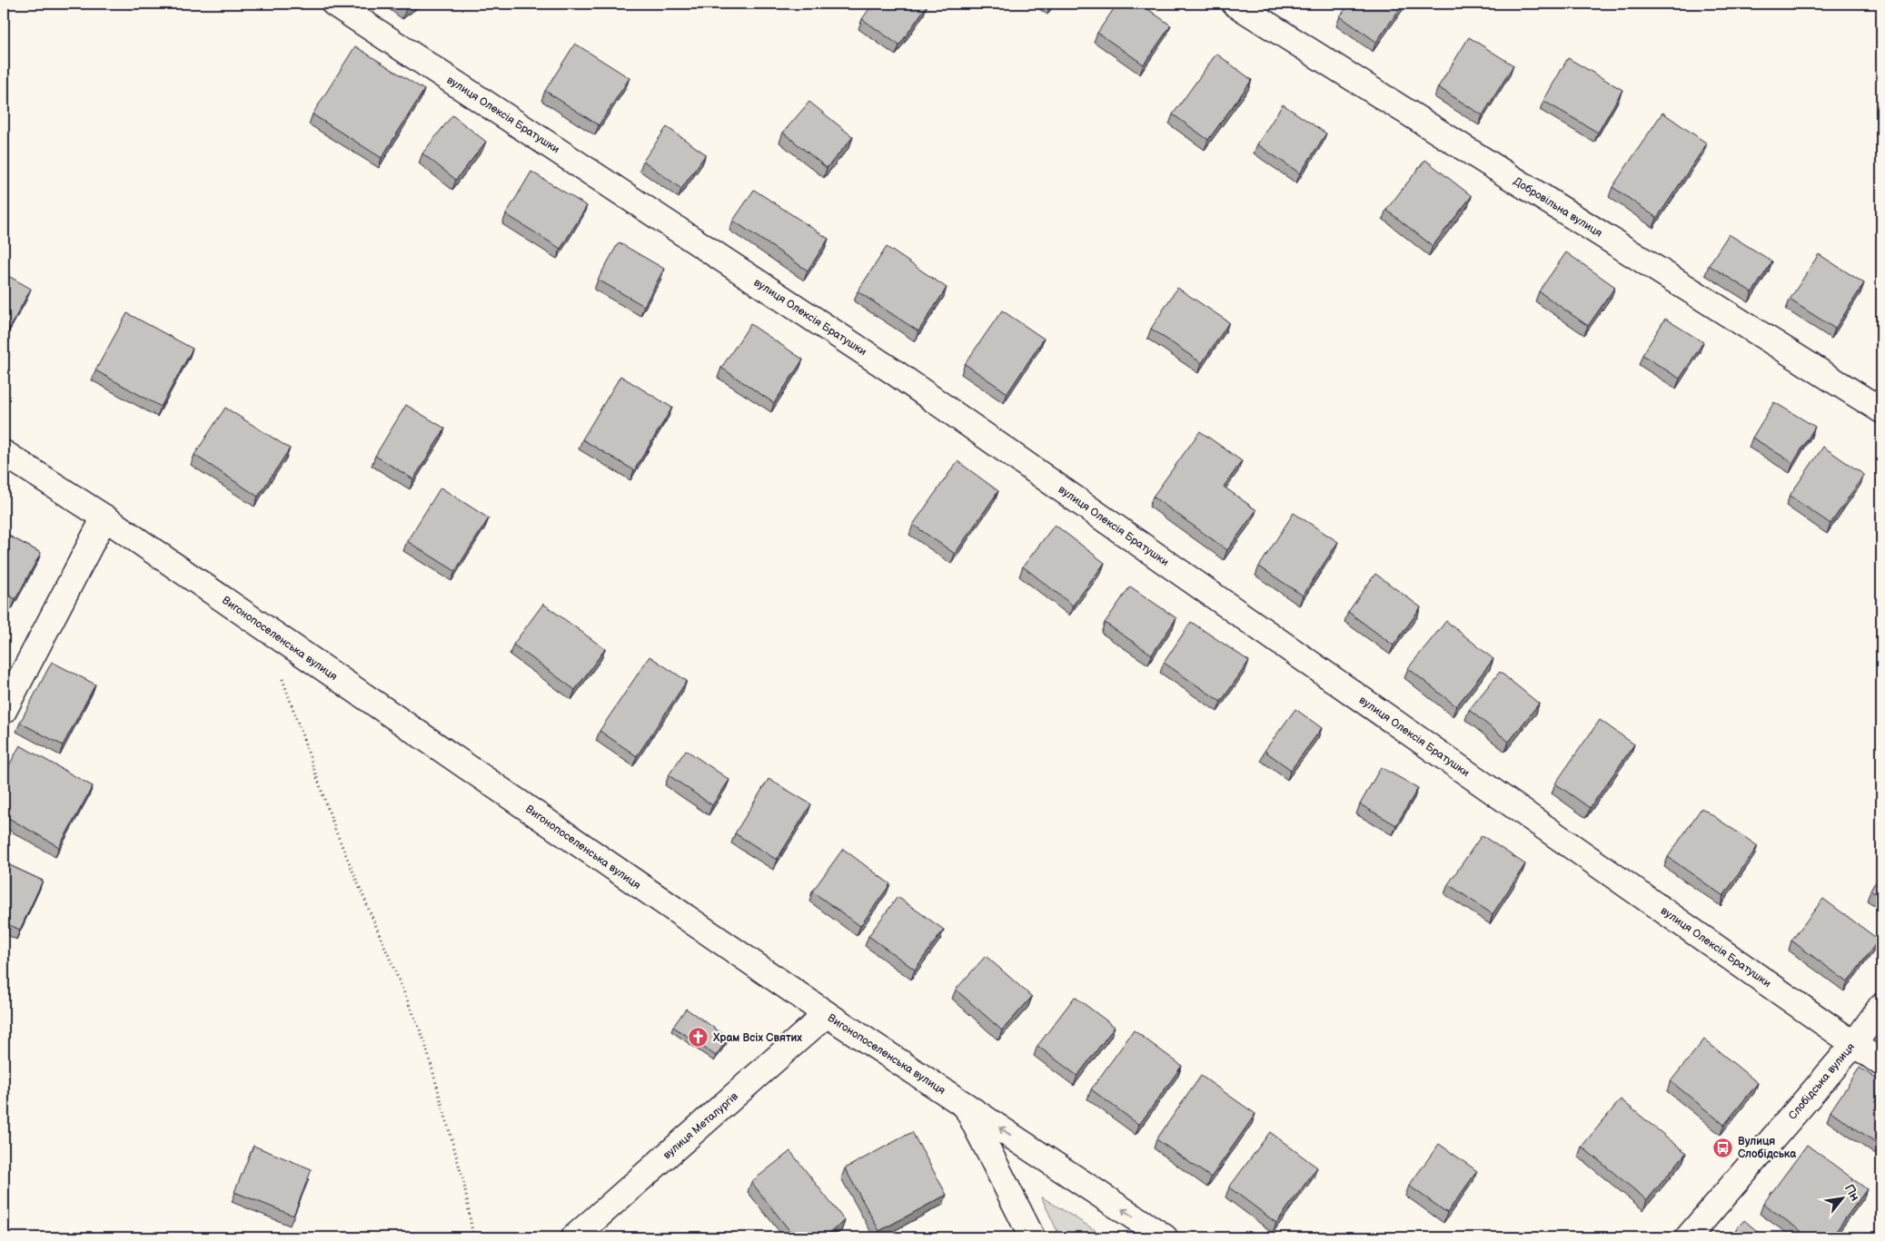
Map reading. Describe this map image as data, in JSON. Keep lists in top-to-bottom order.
{
  "streets": {
    "street": [
      "вулиця Олексія Братушки",
      "Добровільна вулиця",
      "Вигонопоселенська вулиця",
      "Слобідська вулиця",
      "вулиця Металургів"
    ]
  },
  "crossings": [
    ["вулиця Олексія Братушки", "Слобідська вулиця"],
    ["Вигонопоселенська вулиця", "вулиця Металургів"]
  ],
  "places": {
    "church": ["Храм Всіх Святих"],
    "bus stop": ["Вулиця Слобідська"]
  },
  "north": "top right"
}
